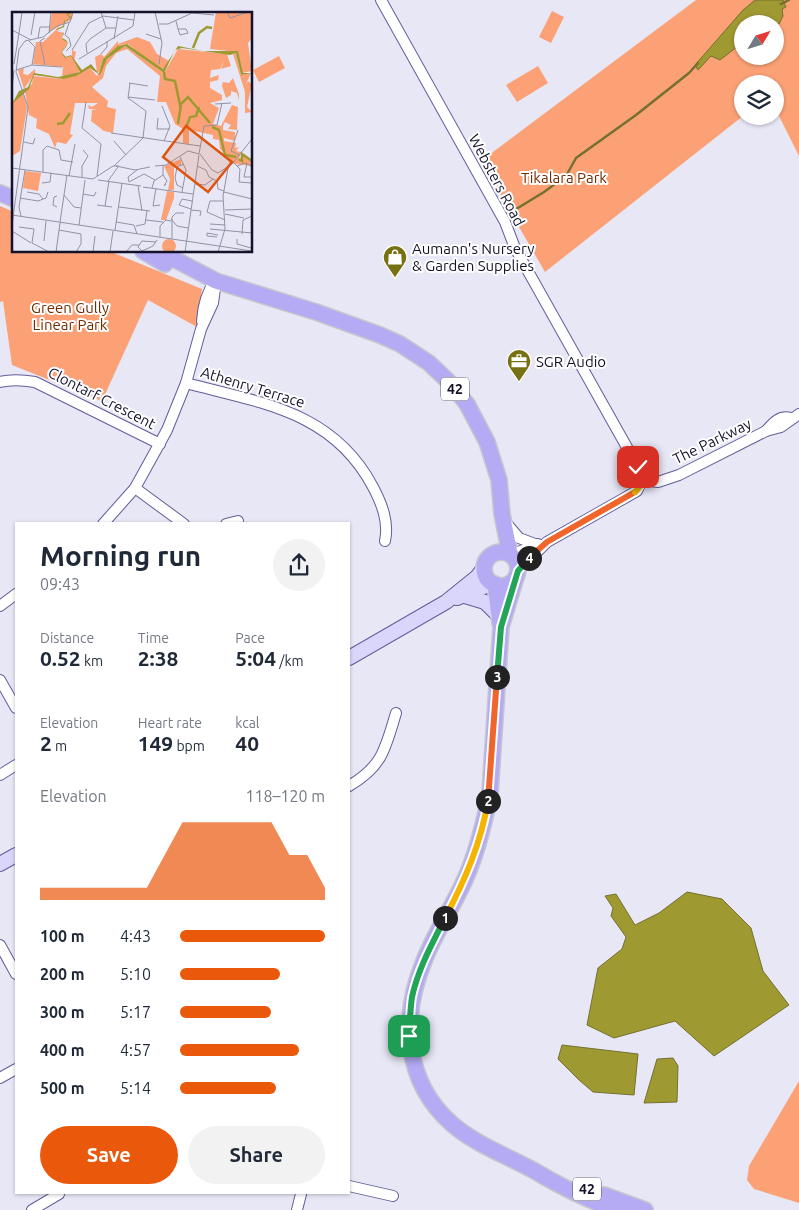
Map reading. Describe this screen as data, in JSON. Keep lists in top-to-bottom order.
{
  "streets": {
    "main road": ["42"],
    "street": [
      "Websters Road",
      "Athenry Terrace",
      "Clontarf Crescent",
      "The Parkway"
    ]
  },
  "crossings": [
    ["Websters Road", "The Parkway"]
  ],
  "parks": ["Tikalara Park", "Green Gully Linear Park"],
  "places": {
    "shop": ["Aumann's Nursery & Garden Supplies"],
    "office": ["SGR Audio"]
  },
  "north": "top right",
  "page": {
    "heading": ["Morning run", "09:43"],
    "pins": [
      "4",
      "3",
      "2",
      "1"
    ],
    "stats": [
      ["Distance", "0.52 km"],
      ["Time", "2:38"],
      ["Pace", "5:04 /km"],
      ["Elevation", "2 m"],
      ["Heart rate", "149 bpm"],
      ["kcal", "40"]
    ],
    "chart": ["Elevation", "118–120 m"],
    "list": [
      {
        "name": "100 m",
        "note": "4:43"
      },
      {
        "name": "200 m",
        "note": "5:10"
      },
      {
        "name": "300 m",
        "note": "5:17"
      },
      {
        "name": "400 m",
        "note": "4:57"
      },
      {
        "name": "500 m",
        "note": "5:14"
      }
    ],
    "buttons": ["Save", "Share"]
  }
}
